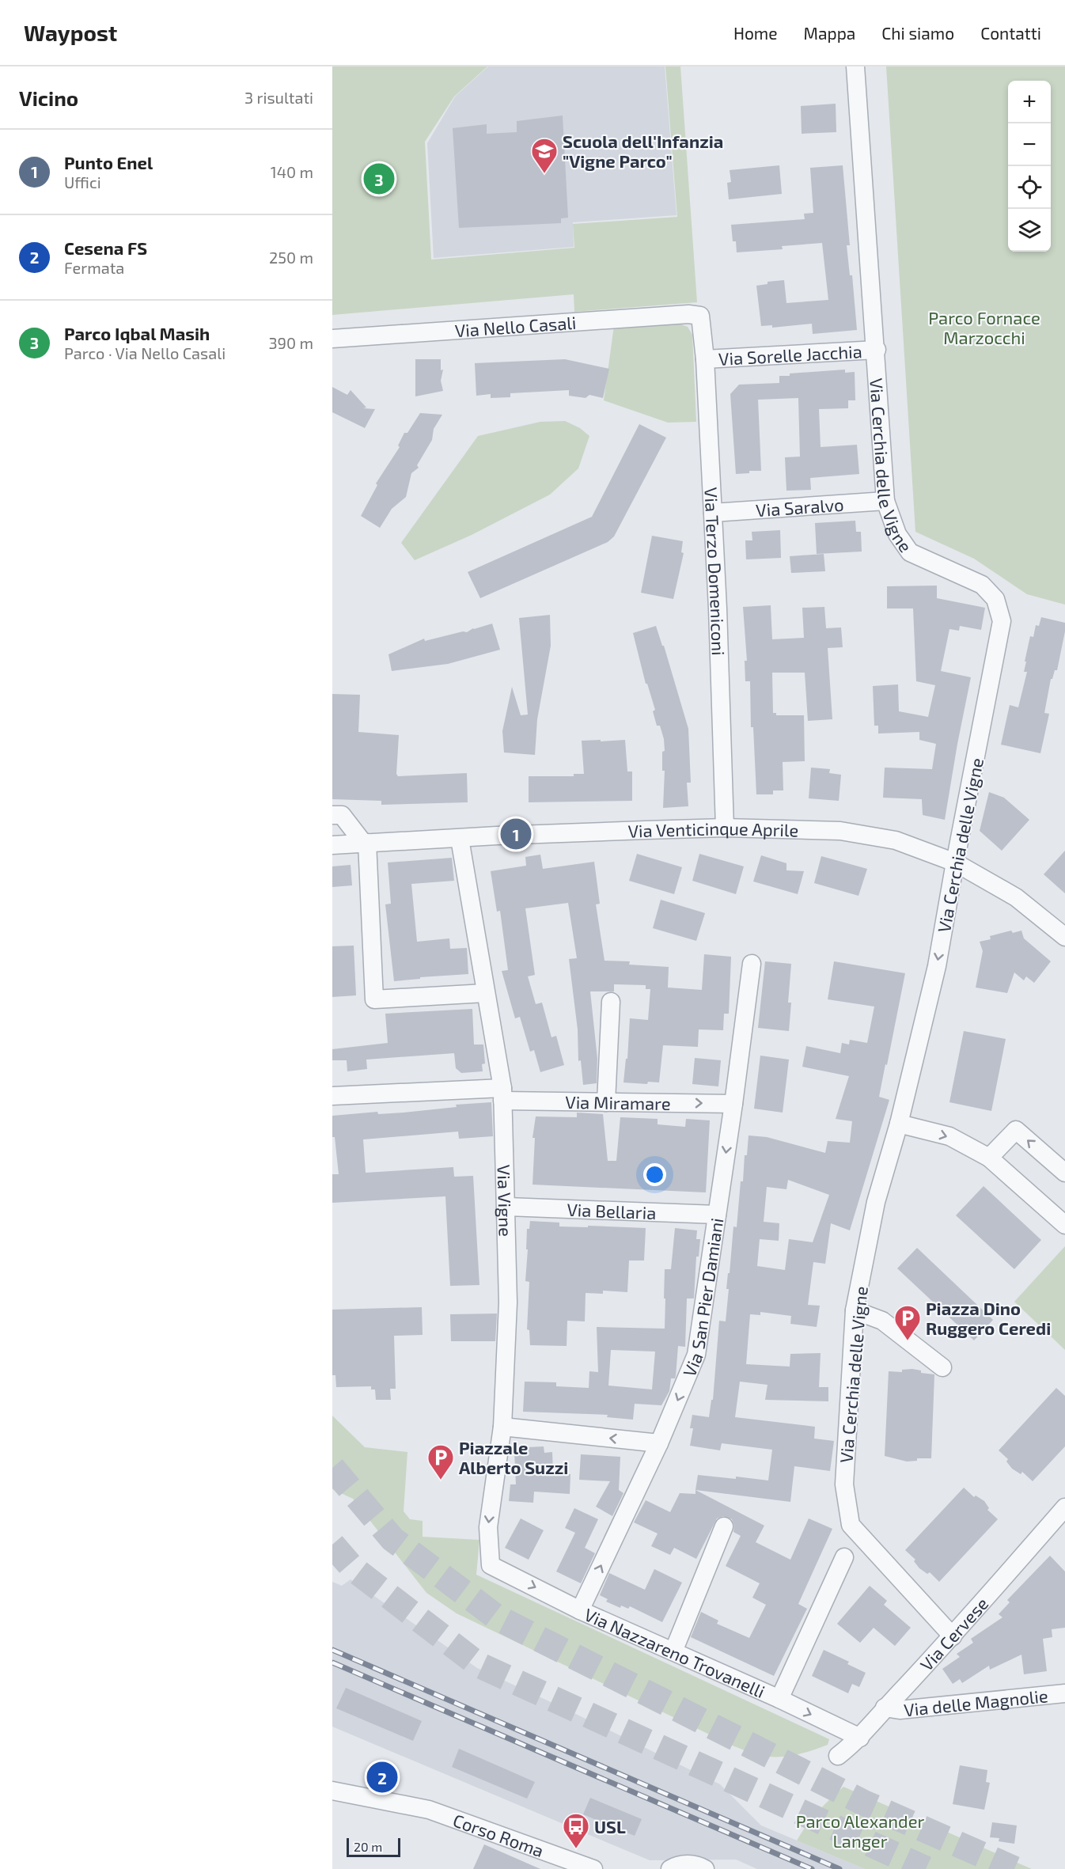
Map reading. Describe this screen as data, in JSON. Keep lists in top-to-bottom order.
{
  "streets": {
    "street": [
      "Via Nello Casali",
      "Via Sorelle Jacchia",
      "Via Cerchia delle Vigne",
      "Via Saralvo",
      "Via Terzo Domeniconi",
      "Via Venticinque Aprile",
      "Via Miramare",
      "Via Vigne",
      "Via Bellaria",
      "Via San Pier Damiani",
      "Via Cervese",
      "Via Nazzareno Trovanelli",
      "Via delle Magnolie",
      "Corso Roma"
    ]
  },
  "crossings": [
    ["Via Nello Casali", "Via Terzo Domeniconi"],
    ["Via Sorelle Jacchia", "Via Cerchia delle Vigne"],
    ["Via Sorelle Jacchia", "Via Terzo Domeniconi"],
    ["Via Cerchia delle Vigne", "Via Saralvo"],
    ["Via Cerchia delle Vigne", "Via Venticinque Aprile"],
    ["Via Cerchia delle Vigne", "Via Cervese"],
    ["Via Saralvo", "Via Terzo Domeniconi"],
    ["Via Terzo Domeniconi", "Via Venticinque Aprile"],
    ["Via Venticinque Aprile", "Via Vigne"],
    ["Via Miramare", "Via Vigne"],
    ["Via Miramare", "Via San Pier Damiani"],
    ["Via Vigne", "Via Bellaria"],
    ["Via Vigne", "Via Nazzareno Trovanelli"],
    ["Via Bellaria", "Via San Pier Damiani"],
    ["Via San Pier Damiani", "Via Nazzareno Trovanelli"],
    ["Via Cervese", "Via Nazzareno Trovanelli"],
    ["Via Cervese", "Via delle Magnolie"]
  ],
  "one_way": ["Via Nazzareno Trovanelli"],
  "parks": ["Parco Fornace Marzocchi", "Parco Alexander Langer"],
  "places": {
    "school or university": ["Scuola dell'Infanzia \"Vigne Parco\""],
    "parking": ["Piazza Dino Ruggero Ceredi", "Piazzale Alberto Suzzi"],
    "bus stop": ["USL"]
  },
  "scale_bar": "20 m",
  "page": {
    "header": "Waypost",
    "nav": [
      "Home",
      "Mappa",
      "Chi siamo",
      "Contatti"
    ],
    "heading": ["Vicino", "3 risultati"],
    "map_buttons": ["+", "−"],
    "list": [
      {
        "mark": "1",
        "name": "Punto Enel",
        "note": "Uffici",
        "value": "140 m"
      },
      {
        "mark": "2",
        "name": "Cesena FS",
        "note": "Fermata",
        "value": "250 m"
      },
      {
        "mark": "3",
        "name": "Parco Iqbal Masih",
        "note": "Parco · Via Nello Casali",
        "value": "390 m"
      }
    ],
    "pins": ["3", "1", "2"],
    "scale": "20 m"
  }
}
